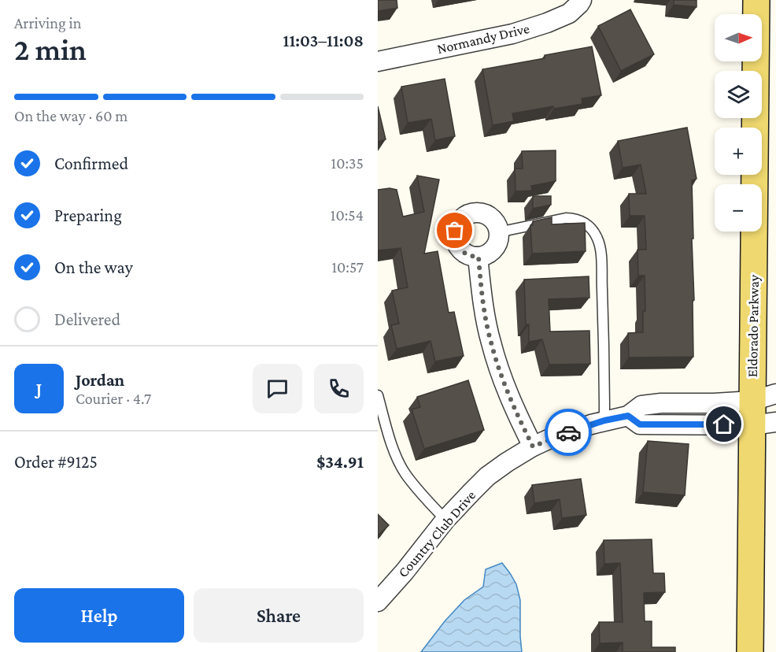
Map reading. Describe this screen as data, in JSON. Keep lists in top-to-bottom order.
{
  "streets": {
    "main road": ["Eldorado Parkway"],
    "street": ["Normandy Drive", "Country Club Drive"]
  },
  "crossings": [
    ["Eldorado Parkway", "Country Club Drive"]
  ],
  "north": "right",
  "page": {
    "heading": ["2 min", "Arriving in", "11:03–11:08"],
    "panel": [
      "Jordan",
      "Courier · 4.7",
      "Order #9125",
      "$34.91"
    ],
    "map_buttons": ["+", "−"],
    "bar": "On the way · 60 m",
    "list": [
      ["Confirmed", "10:35"],
      ["Preparing", "10:54"],
      ["On the way", "10:57"],
      "Delivered"
    ],
    "round": "J",
    "buttons": ["Help", "Share"]
  }
}
